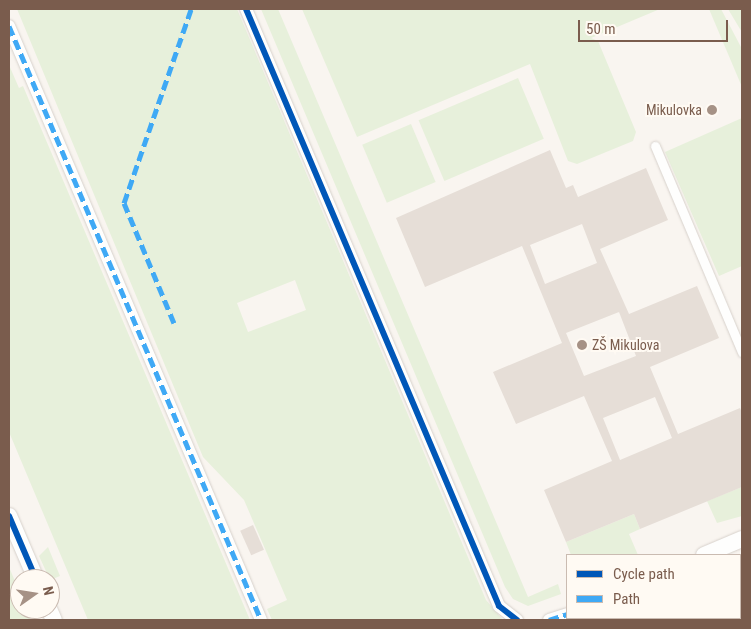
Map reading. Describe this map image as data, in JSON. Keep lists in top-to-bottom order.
{
  "places": ["Mikulovka", "ZŠ Mikulova"],
  "legend": ["Cycle path", "Path"],
  "scale_bar": "50 m",
  "north": "right"
}
